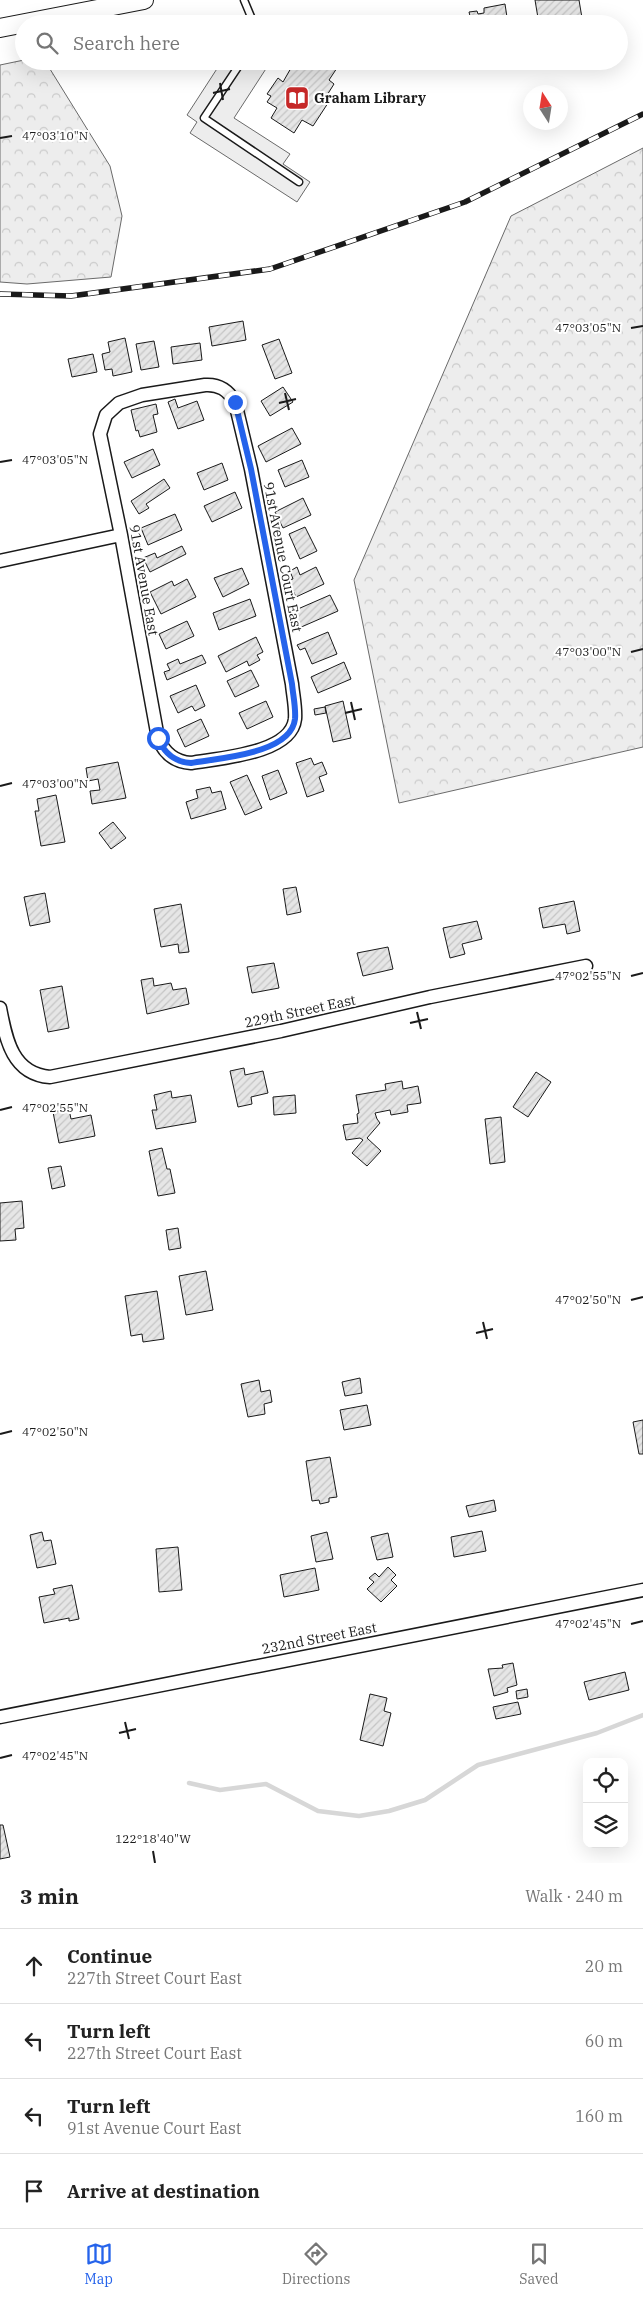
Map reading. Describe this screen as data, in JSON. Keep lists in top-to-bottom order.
{
  "streets": {
    "street": [
      "91st Avenue Court East",
      "91st Avenue East",
      "229th Street East",
      "232nd Street East"
    ]
  },
  "crossings": [
    ["91st Avenue Court East", "91st Avenue East"]
  ],
  "places": {
    "library": ["Graham Library"]
  },
  "north": "top",
  "page": {
    "search": "Search here",
    "heading": ["3 min", "Walk · 240 m"],
    "list": [
      ["Continue", "227th Street Court East", "20 m"],
      ["Turn left", "227th Street Court East", "60 m"],
      ["Turn left", "91st Avenue Court East", "160 m"],
      "Arrive at destination"
    ],
    "nav": ["Map", "Directions", "Saved"]
  },
  "coordinates": [
    "47°03'10\"N",
    "47°03'05\"N",
    "47°03'00\"N",
    "47°02'55\"N",
    "47°02'50\"N",
    "47°02'45\"N",
    "122°18'40\"W"
  ]
}
